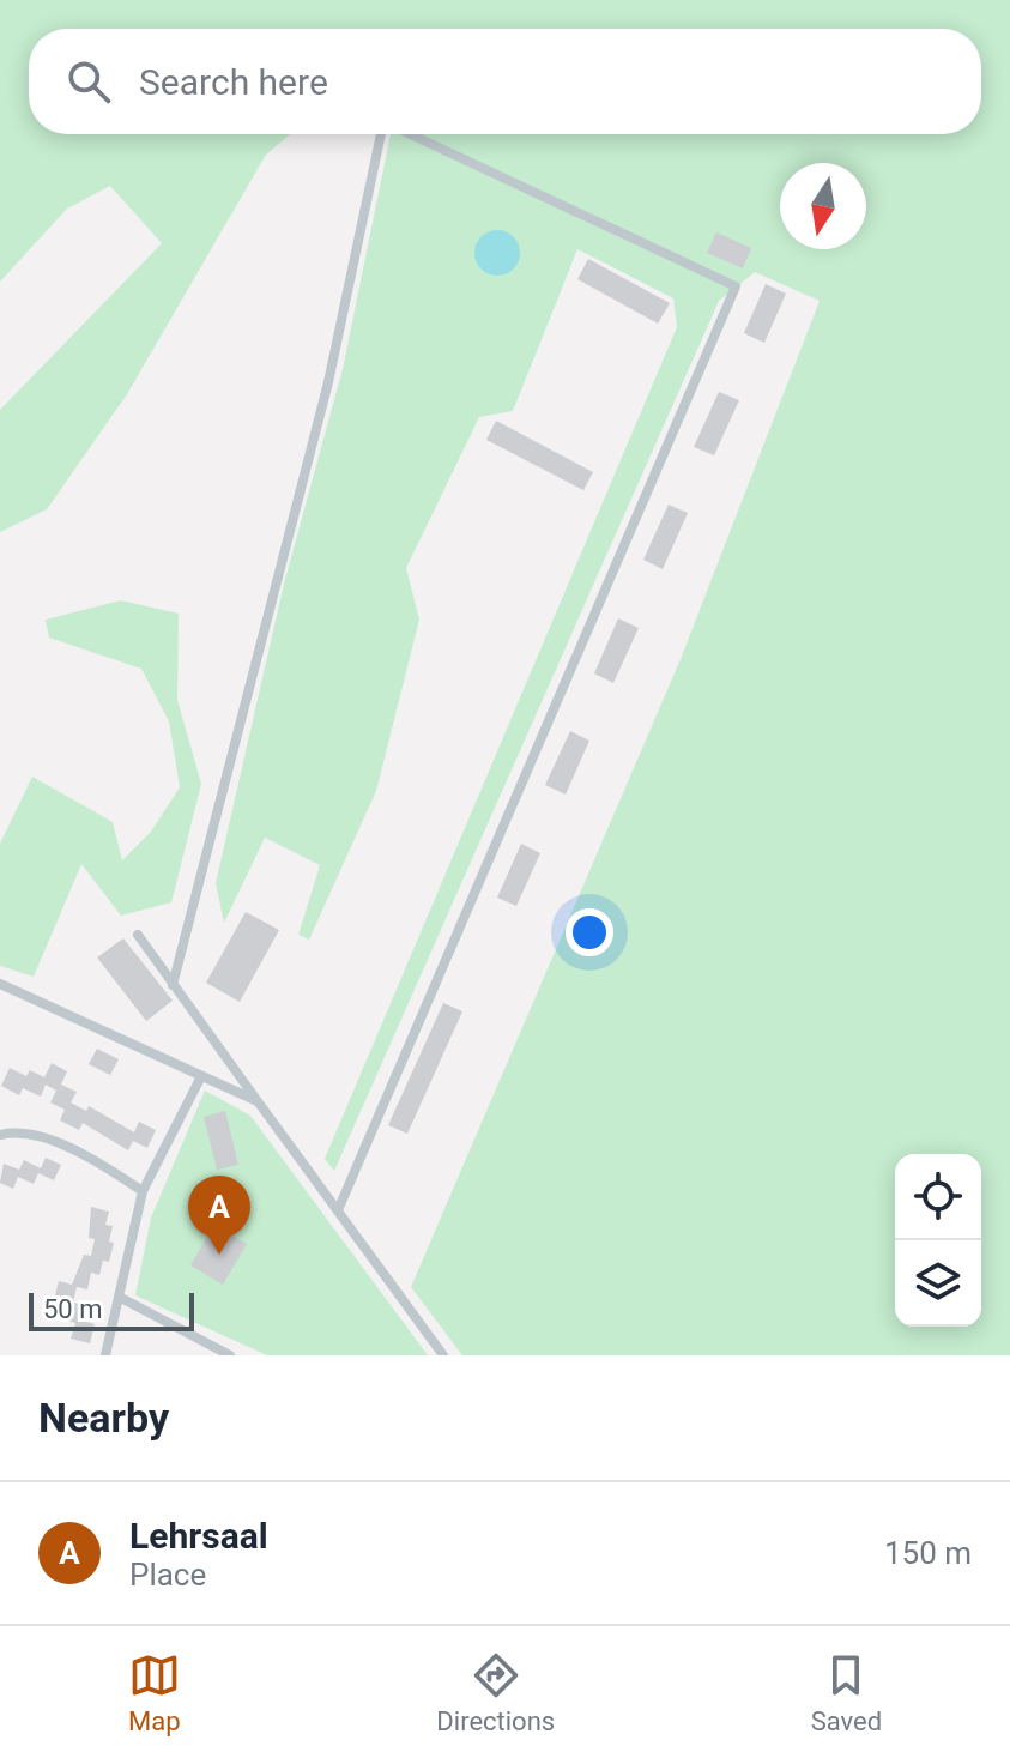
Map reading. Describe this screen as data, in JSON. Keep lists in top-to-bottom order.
{
  "scale_bar": "50 m",
  "north": "bottom",
  "page": {
    "search": "Search here",
    "pins": "A",
    "scale": "50 m",
    "heading": "Nearby",
    "list": [
      {
        "mark": "A",
        "name": "Lehrsaal",
        "note": "Place",
        "value": "150 m"
      }
    ],
    "nav": ["Map", "Directions", "Saved"]
  }
}
